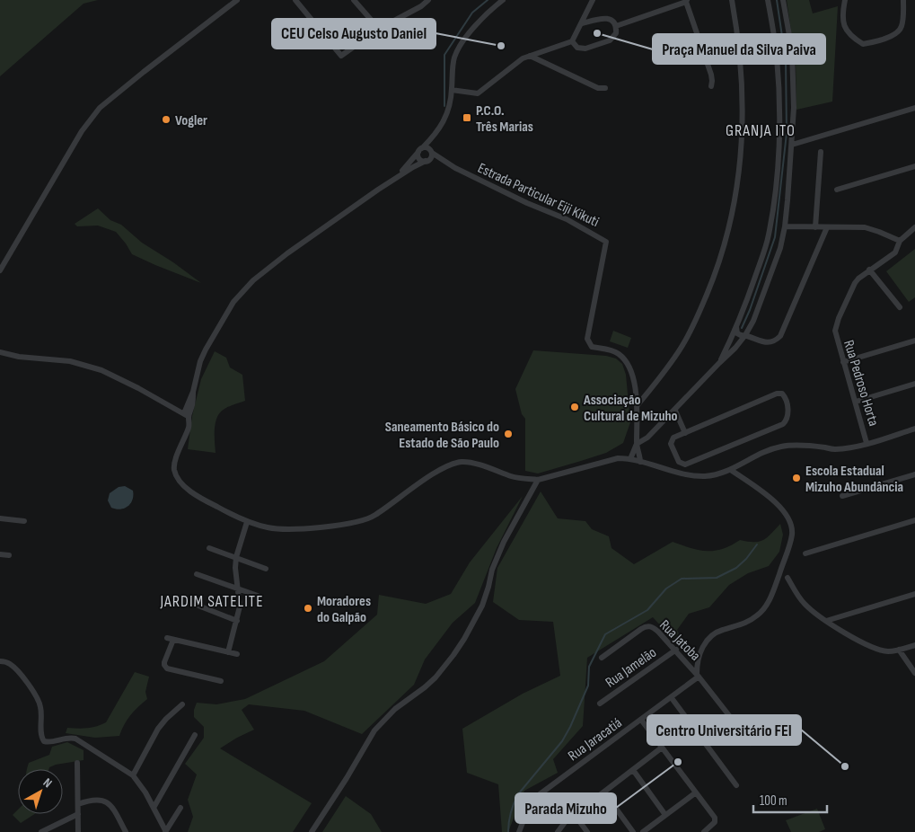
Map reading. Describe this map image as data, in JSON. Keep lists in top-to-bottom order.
{
  "streets": {
    "street": [
      "Estrada Particular Eiji Kikuti",
      "Rua Pedroso Horta",
      "Rua Jatoba",
      "Rua Jamelão",
      "Rua Jaracatiá"
    ]
  },
  "crossings": [
    ["Rua Jatoba", "Rua Jamelão"],
    ["Rua Jatoba", "Rua Jaracatiá"]
  ],
  "districts": ["GRANJA ITO", "JARDIM SATELITE"],
  "places": {
    "other": [
      "Praça Manuel da Silva Paiva",
      "CEU Celso Augusto Daniel",
      "Vogler",
      "Associação Cultural de Mizuho",
      "Saneamento Básico do Estado de São Paulo",
      "Escola Estadual Mizuho Abundância",
      "Moradores do Galpão",
      "Parada Mizuho",
      "Centro Universitário FEI"
    ],
    "transit": ["P.C.O. Três Marias"]
  },
  "scale_bar": "100 m",
  "north": "top right"
}
